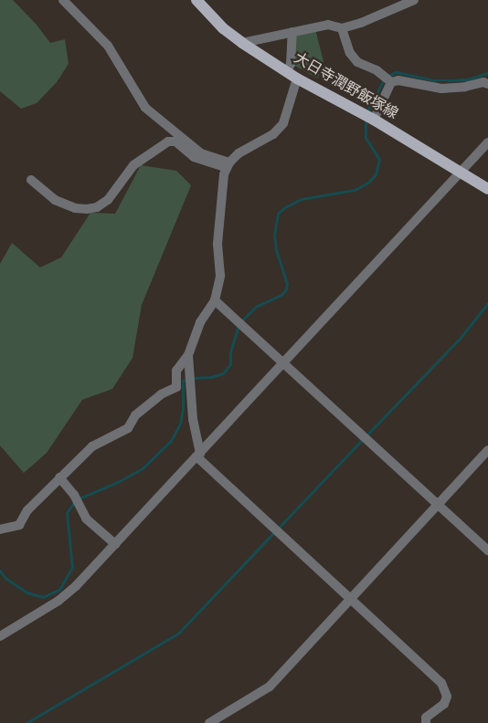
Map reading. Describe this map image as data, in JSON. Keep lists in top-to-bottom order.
{
  "streets": {
    "main road": ["大日寺潤野飯塚線"]
  }
}
